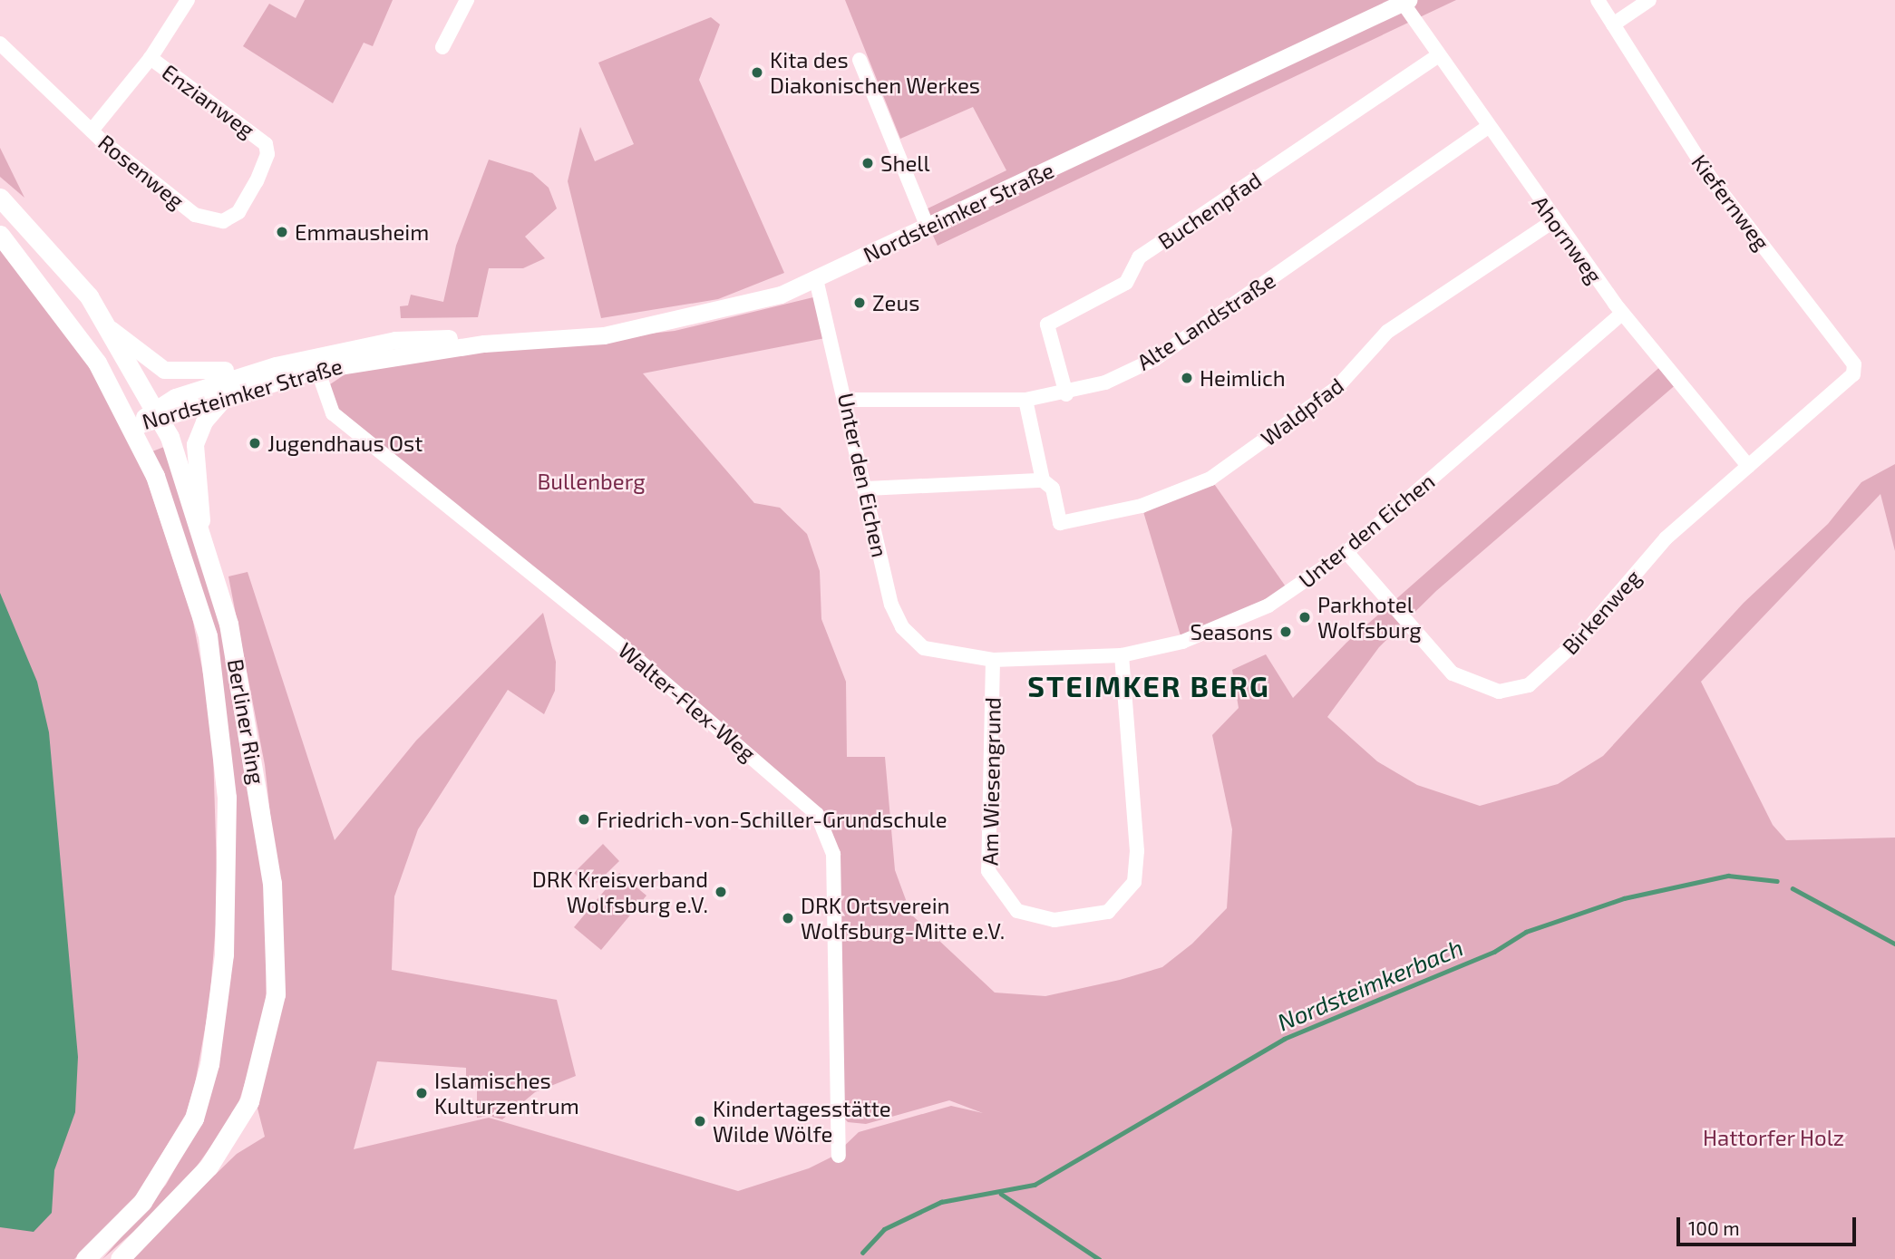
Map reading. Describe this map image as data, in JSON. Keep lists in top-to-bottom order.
{
  "streets": {
    "main road": ["Berliner Ring"],
    "street": [
      "Enzianweg",
      "Rosenweg",
      "Kiefernweg",
      "Buchenpfad",
      "Nordsteimker Straße",
      "Ahornweg",
      "Alte Landstraße",
      "Waldpfad",
      "Unter den Eichen",
      "Birkenweg",
      "Walter-Flex-Weg",
      "Am Wiesengrund"
    ]
  },
  "crossings": [
    ["Enzianweg", "Rosenweg"],
    ["Kiefernweg", "Birkenweg"],
    ["Buchenpfad", "Ahornweg"],
    ["Buchenpfad", "Alte Landstraße"],
    ["Nordsteimker Straße", "Ahornweg"],
    ["Nordsteimker Straße", "Unter den Eichen"],
    ["Nordsteimker Straße", "Walter-Flex-Weg"],
    ["Nordsteimker Straße", "Berliner Ring"],
    ["Ahornweg", "Alte Landstraße"],
    ["Ahornweg", "Waldpfad"],
    ["Ahornweg", "Unter den Eichen"],
    ["Ahornweg", "Birkenweg"],
    ["Alte Landstraße", "Waldpfad"],
    ["Alte Landstraße", "Unter den Eichen"],
    ["Unter den Eichen", "Birkenweg"],
    ["Unter den Eichen", "Am Wiesengrund"]
  ],
  "districts": ["STEIMKER BERG"],
  "water": ["Nordsteimkerbach"],
  "parks": ["Bullenberg", "Hattorfer Holz"],
  "places": [
    "Kita des Diakonischen Werkes",
    "Shell",
    "Emmausheim",
    "Zeus",
    "Heimlich",
    "Jugendhaus Ost",
    "Parkhotel Wolfsburg",
    "Seasons",
    "Friedrich-von-Schiller-Grundschule",
    "DRK Kreisverband Wolfsburg e.V.",
    "DRK Ortsverein Wolfsburg-Mitte e.V.",
    "Islamisches Kulturzentrum",
    "Kindertagesstätte Wilde Wölfe"
  ],
  "scale_bar": "100 m"
}
